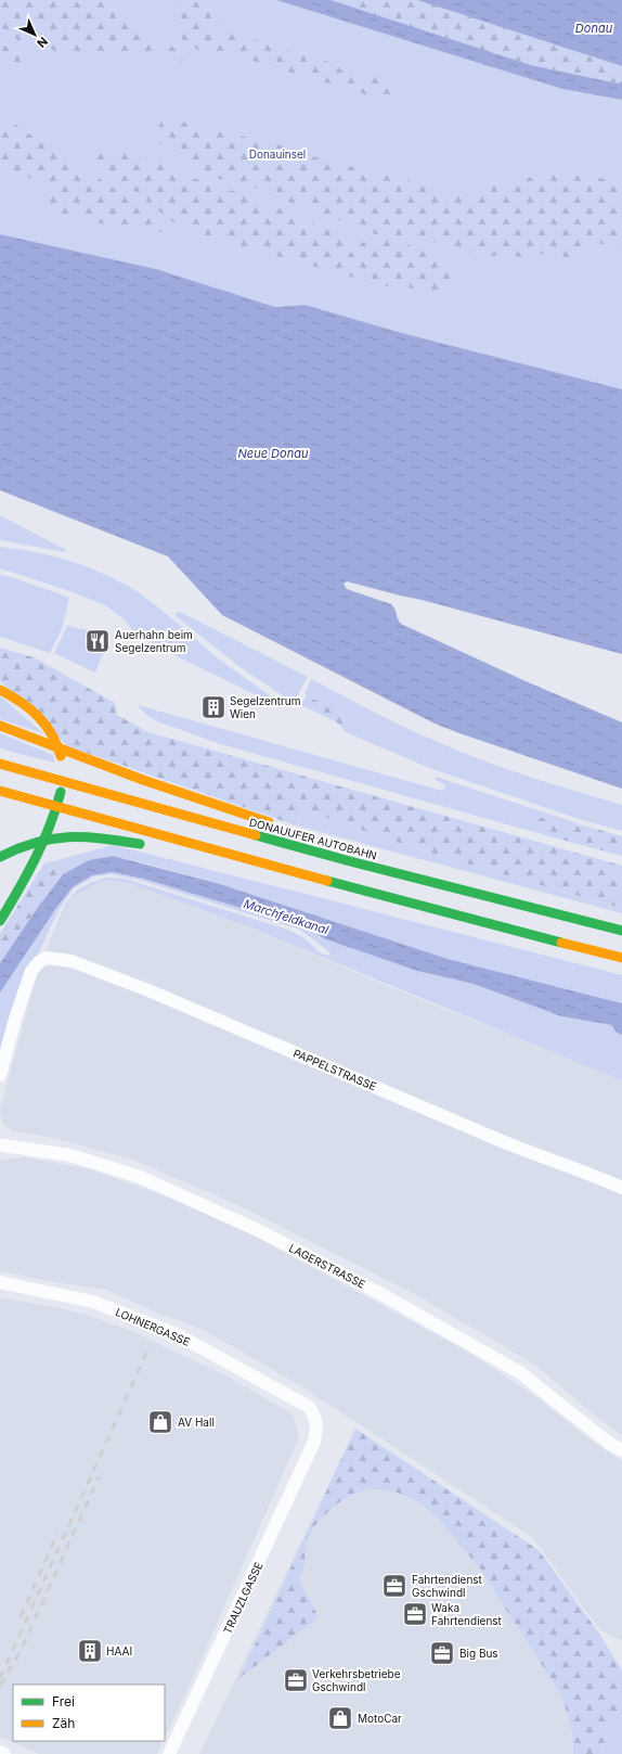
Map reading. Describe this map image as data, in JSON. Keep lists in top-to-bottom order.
{
  "streets": {
    "highway": ["DONAUUFER AUTOBAHN"],
    "street": [
      "PAPPELSTRASSE",
      "LAGERSTRASSE",
      "LOHNERGASSE",
      "TRAUZLGASSE"
    ]
  },
  "crossings": [
    ["LOHNERGASSE", "TRAUZLGASSE"]
  ],
  "water": ["Donau", "Neue Donau", "Marchfeldkanal"],
  "parks": ["Donauinsel"],
  "places": {
    "restaurant": ["Auerhahn beim Segelzentrum"],
    "building": ["Segelzentrum Wien", "HAAI"],
    "shop": ["AV Hall", "MotoCar"],
    "office": [
      "Fahrtendienst Gschwindl",
      "Waka Fahrtendienst",
      "Big Bus",
      "Verkehrsbetriebe Gschwindl"
    ]
  },
  "legend": ["Frei", "Zäh"],
  "north": "bottom right"
}
